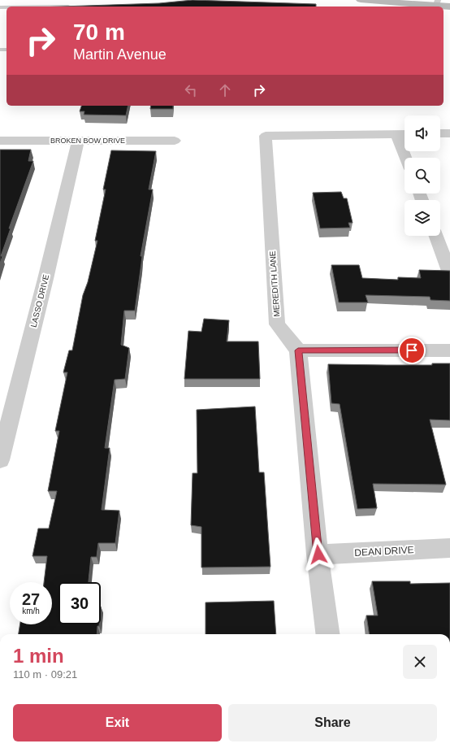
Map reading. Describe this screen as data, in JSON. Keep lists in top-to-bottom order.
{
  "streets": {
    "street": [
      "BROKEN BOW DRIVE",
      "MEREDITH LANE",
      "LASSO DRIVE",
      "DEAN DRIVE"
    ]
  },
  "crossings": [
    ["BROKEN BOW DRIVE", "LASSO DRIVE"]
  ],
  "page": {
    "turn": ["70 m", "Martin Avenue"],
    "speed": "27 km/h",
    "limit": "30",
    "heading": ["1 min", "110 m · 09:21"],
    "buttons": ["Exit", "Share"]
  }
}
